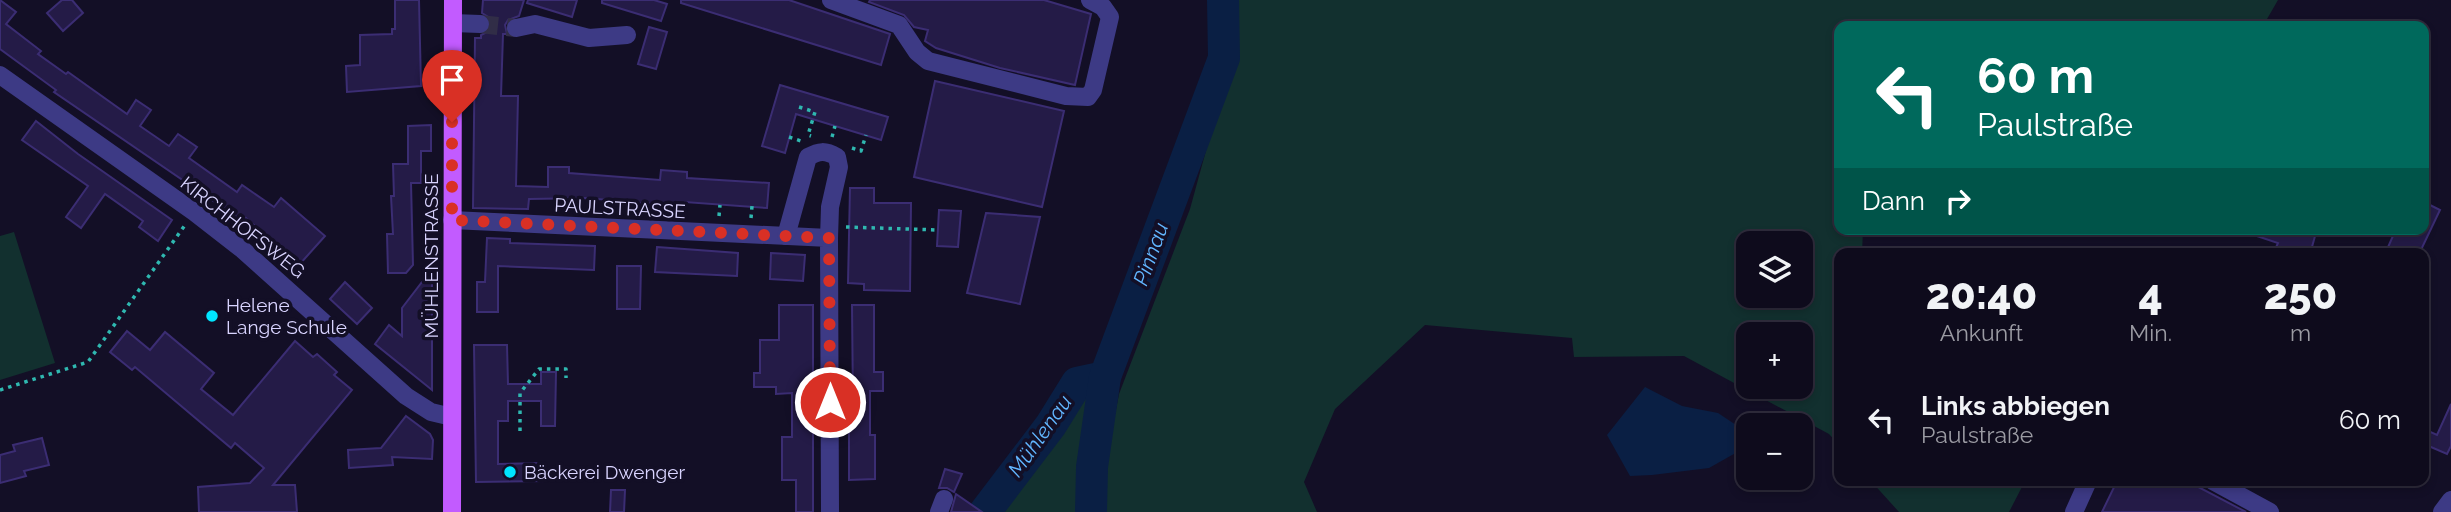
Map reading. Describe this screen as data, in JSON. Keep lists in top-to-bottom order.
{
  "streets": {
    "main road": ["MÜHLENSTRASSE"],
    "street": ["PAULSTRASSE", "KIRCHHOFSWEG"]
  },
  "crossings": [
    ["PAULSTRASSE", "MÜHLENSTRASSE"],
    ["KIRCHHOFSWEG", "MÜHLENSTRASSE"]
  ],
  "water": ["Pinnau", "Mühlenau"],
  "places": ["Helene Lange Schule", "Bäckerei Dwenger"],
  "page": {
    "turn": ["60 m", "Paulstraße"],
    "then": "Dann",
    "map_buttons": ["+", "−"],
    "eta": [
      "20:40",
      "Ankunft",
      "4",
      "Min.",
      "250",
      "m"
    ],
    "list": [
      {
        "name": "Links abbiegen",
        "note": "Paulstraße",
        "value": "60 m"
      }
    ]
  }
}
